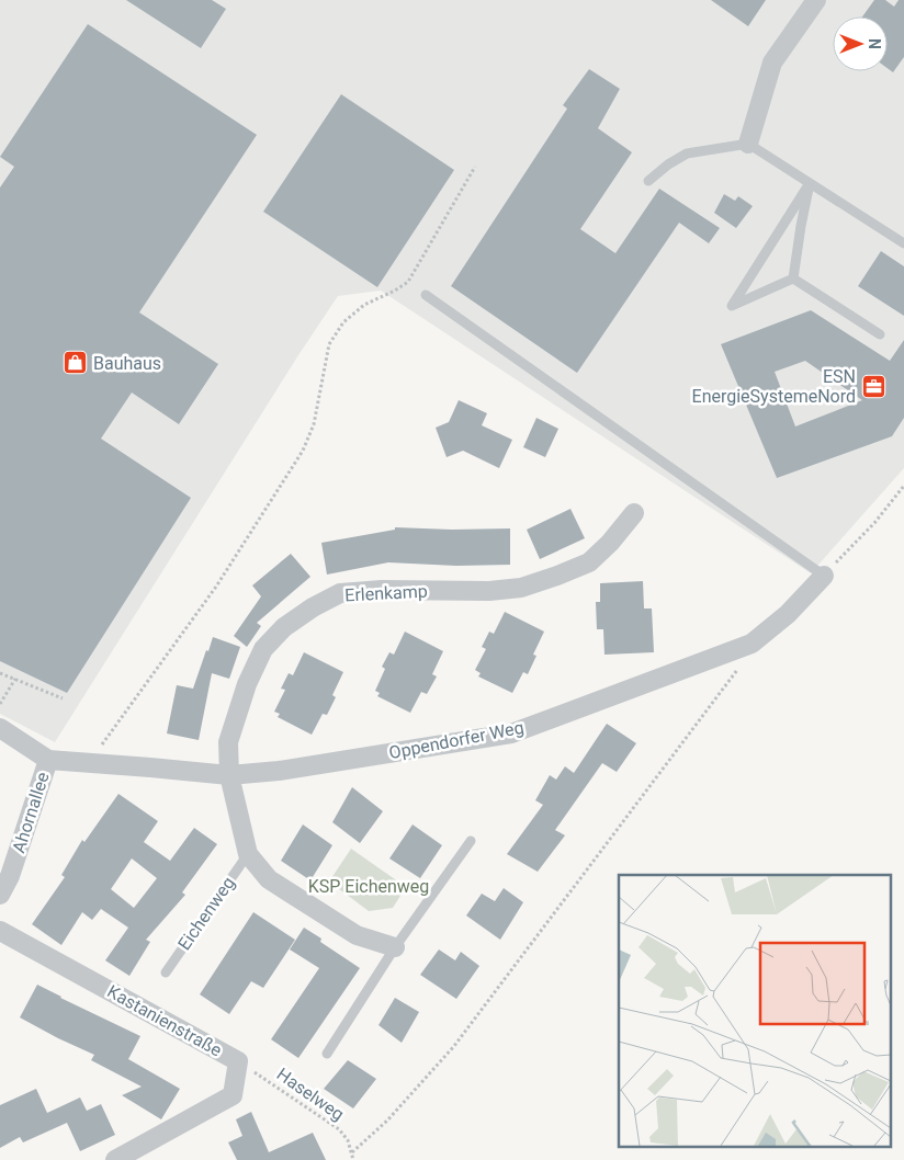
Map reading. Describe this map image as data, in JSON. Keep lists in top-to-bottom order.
{
  "streets": {
    "street": [
      "Erlenkamp",
      "Oppendorfer Weg",
      "Ahornallee",
      "Eichenweg",
      "Kastanienstraße"
    ],
    "path": ["Haselweg"]
  },
  "crossings": [
    ["Erlenkamp", "Oppendorfer Weg"],
    ["Erlenkamp", "Eichenweg"],
    ["Oppendorfer Weg", "Ahornallee"],
    ["Oppendorfer Weg", "Eichenweg"],
    ["Kastanienstraße", "Haselweg"]
  ],
  "parks": ["KSP Eichenweg"],
  "places": {
    "shop": ["Bauhaus"],
    "office": ["ESN EnergieSystemeNord"]
  },
  "north": "right"
}
